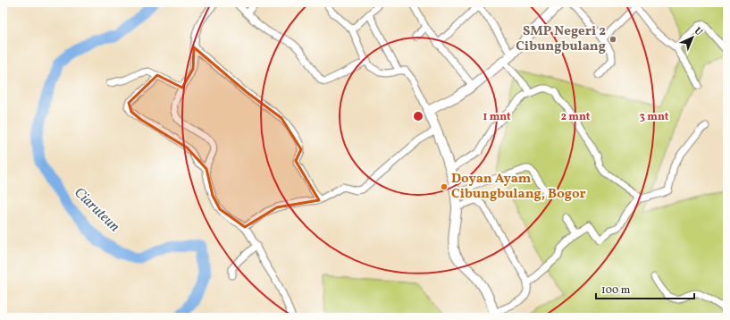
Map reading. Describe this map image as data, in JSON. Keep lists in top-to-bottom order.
{
  "water": ["Ciaruteun"],
  "places": ["SMP Negeri 2 Cibungbulang", "Doyan Ayam Cibungbulang, Bogor"],
  "scale_bar": "100 m",
  "north": "top right",
  "rings": ["1 mnt", "2 mnt", "3 mnt"]
}
